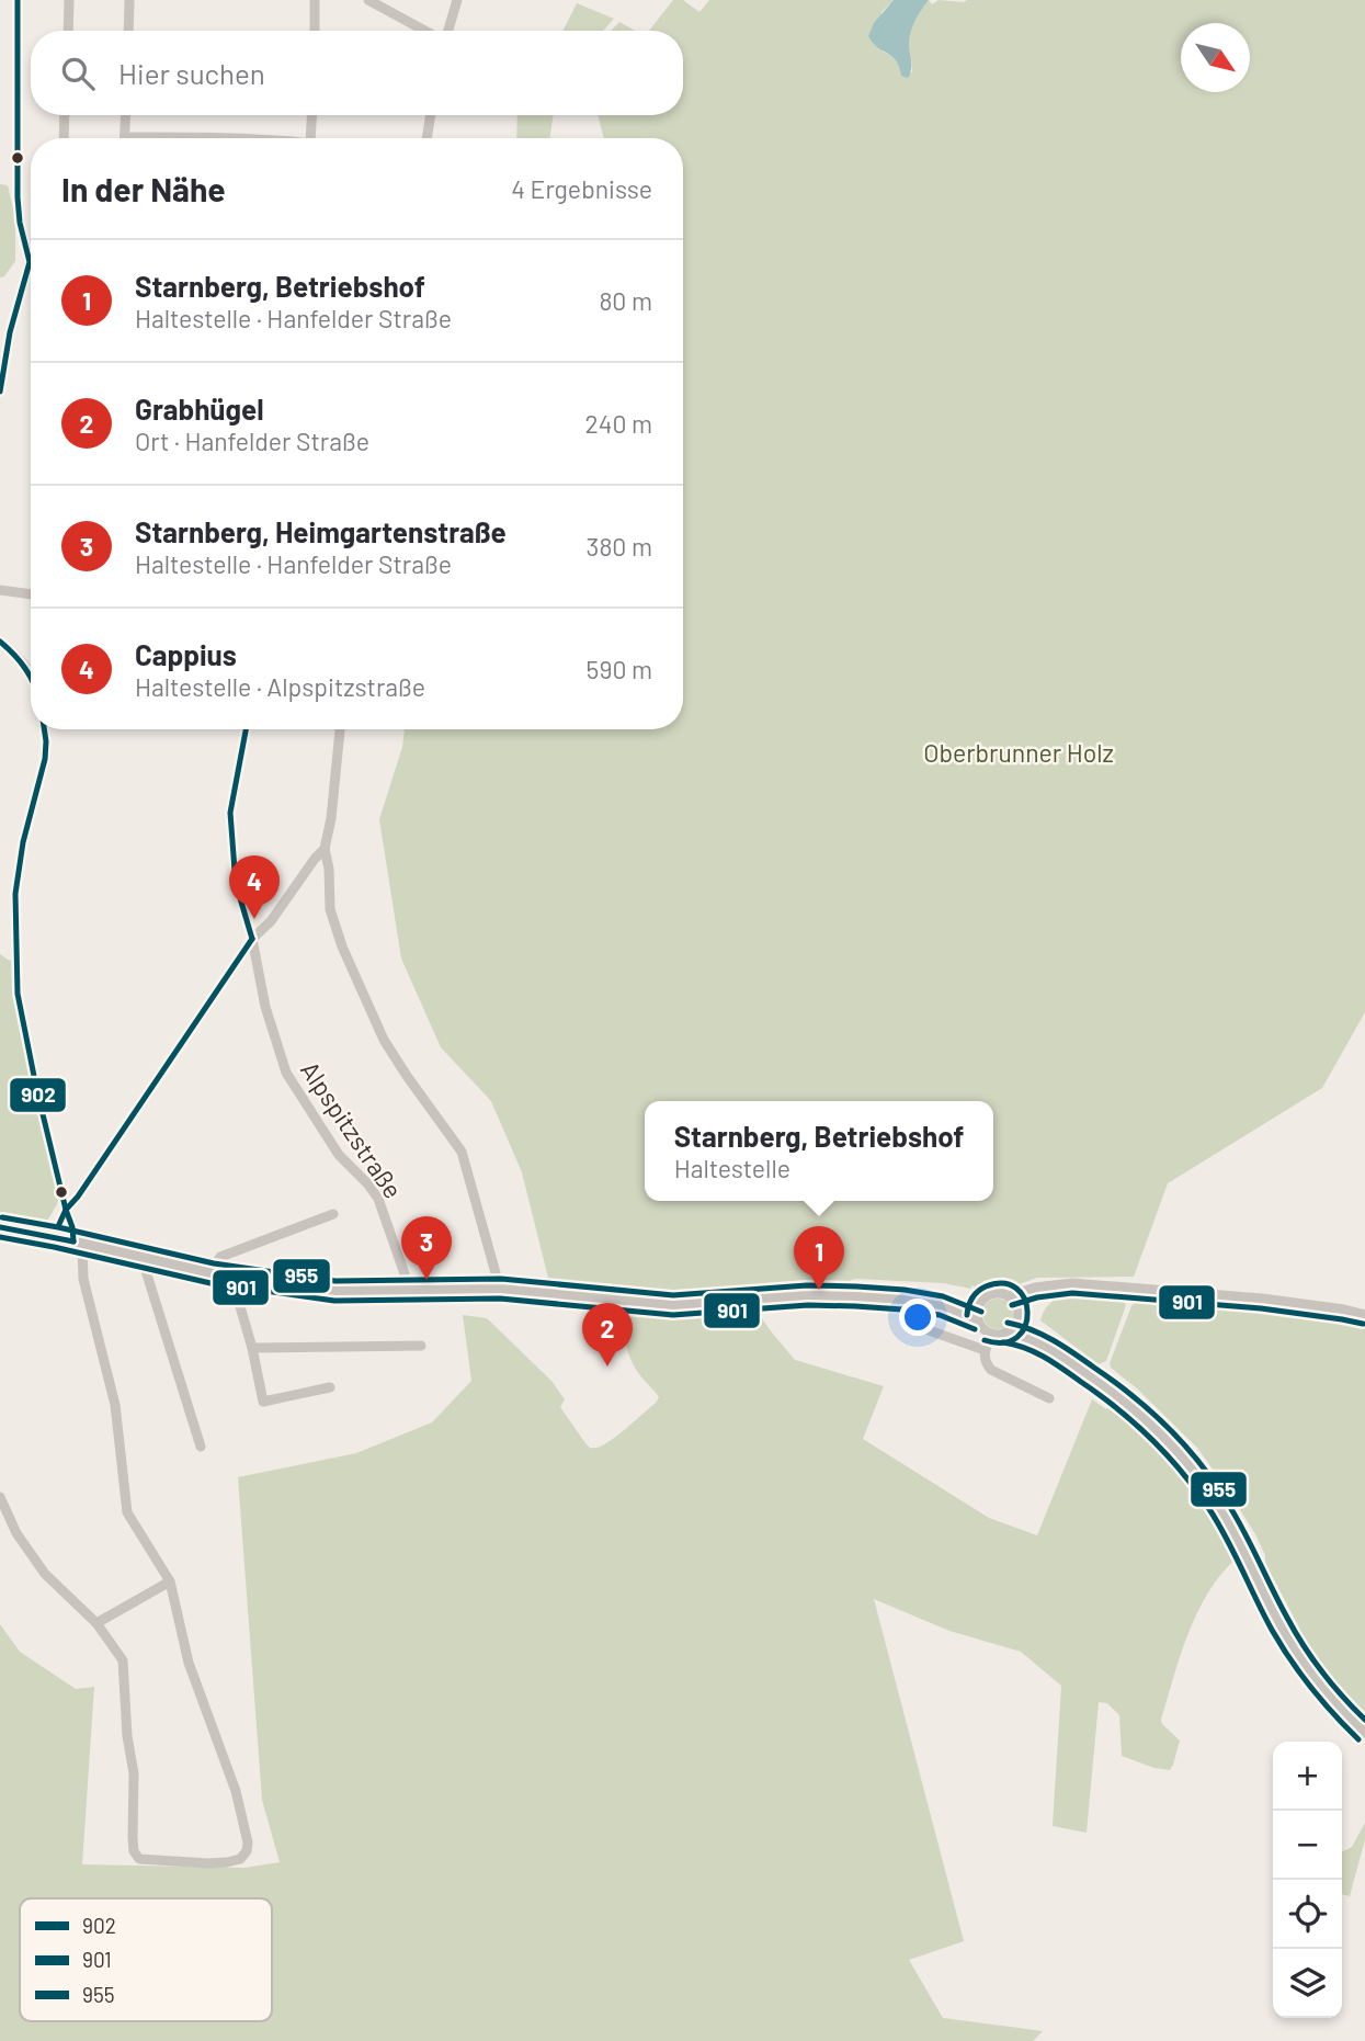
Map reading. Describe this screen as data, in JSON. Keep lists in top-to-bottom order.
{
  "streets": {
    "street": ["Alpspitzstraße"]
  },
  "parks": ["Oberbrunner Holz"],
  "lines": ["transit line 902", "transit line 955", "transit line 901"],
  "legend": ["902", "901", "955"],
  "north": "bottom right",
  "page": {
    "search": "Hier suchen",
    "heading": ["In der Nähe", "4 Ergebnisse"],
    "list": [
      {
        "mark": "1",
        "name": "Starnberg, Betriebshof",
        "note": "Haltestelle · Hanfelder Straße",
        "value": "80 m"
      },
      {
        "mark": "2",
        "name": "Grabhügel",
        "note": "Ort · Hanfelder Straße",
        "value": "240 m"
      },
      {
        "mark": "3",
        "name": "Starnberg, Heimgartenstraße",
        "note": "Haltestelle · Hanfelder Straße",
        "value": "380 m"
      },
      {
        "mark": "4",
        "name": "Cappius",
        "note": "Haltestelle · Alpspitzstraße",
        "value": "590 m"
      }
    ],
    "pins": [
      "4",
      "3",
      "1",
      "2"
    ],
    "popup": ["Starnberg, Betriebshof", "Haltestelle"],
    "map_buttons": ["+", "−"]
  }
}
